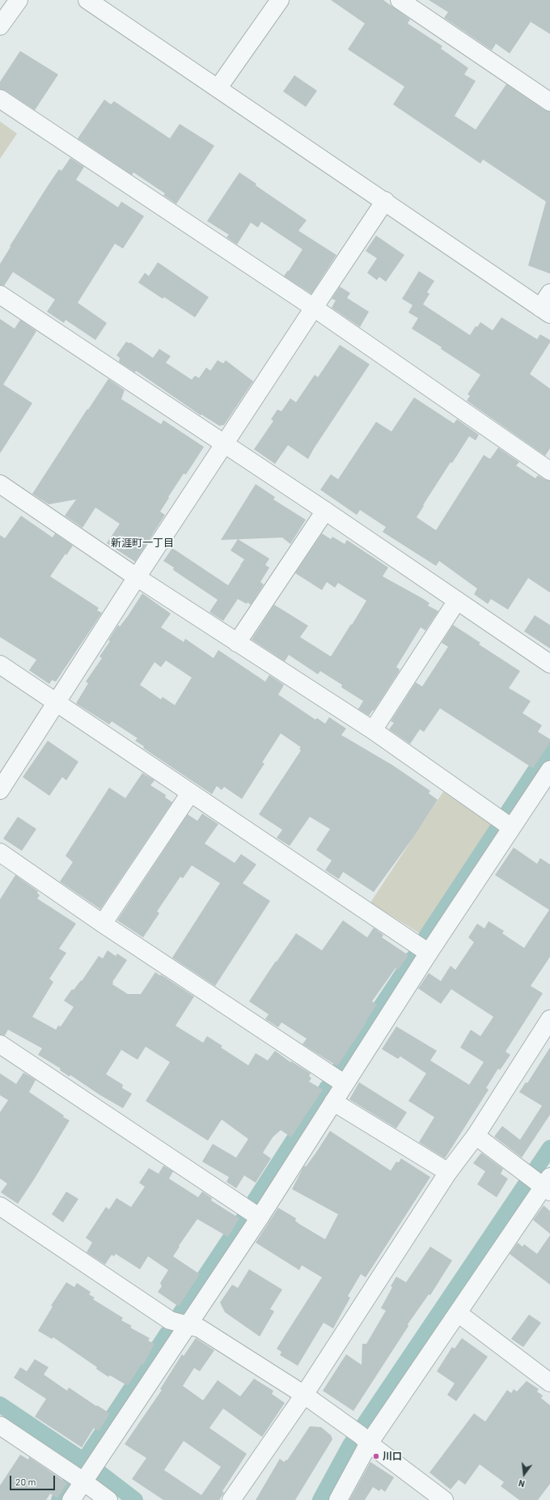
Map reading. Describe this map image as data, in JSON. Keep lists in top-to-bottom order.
{
  "districts": ["新涯町一丁目"],
  "places": ["川口"],
  "scale_bar": "20 m",
  "north": "bottom"
}
